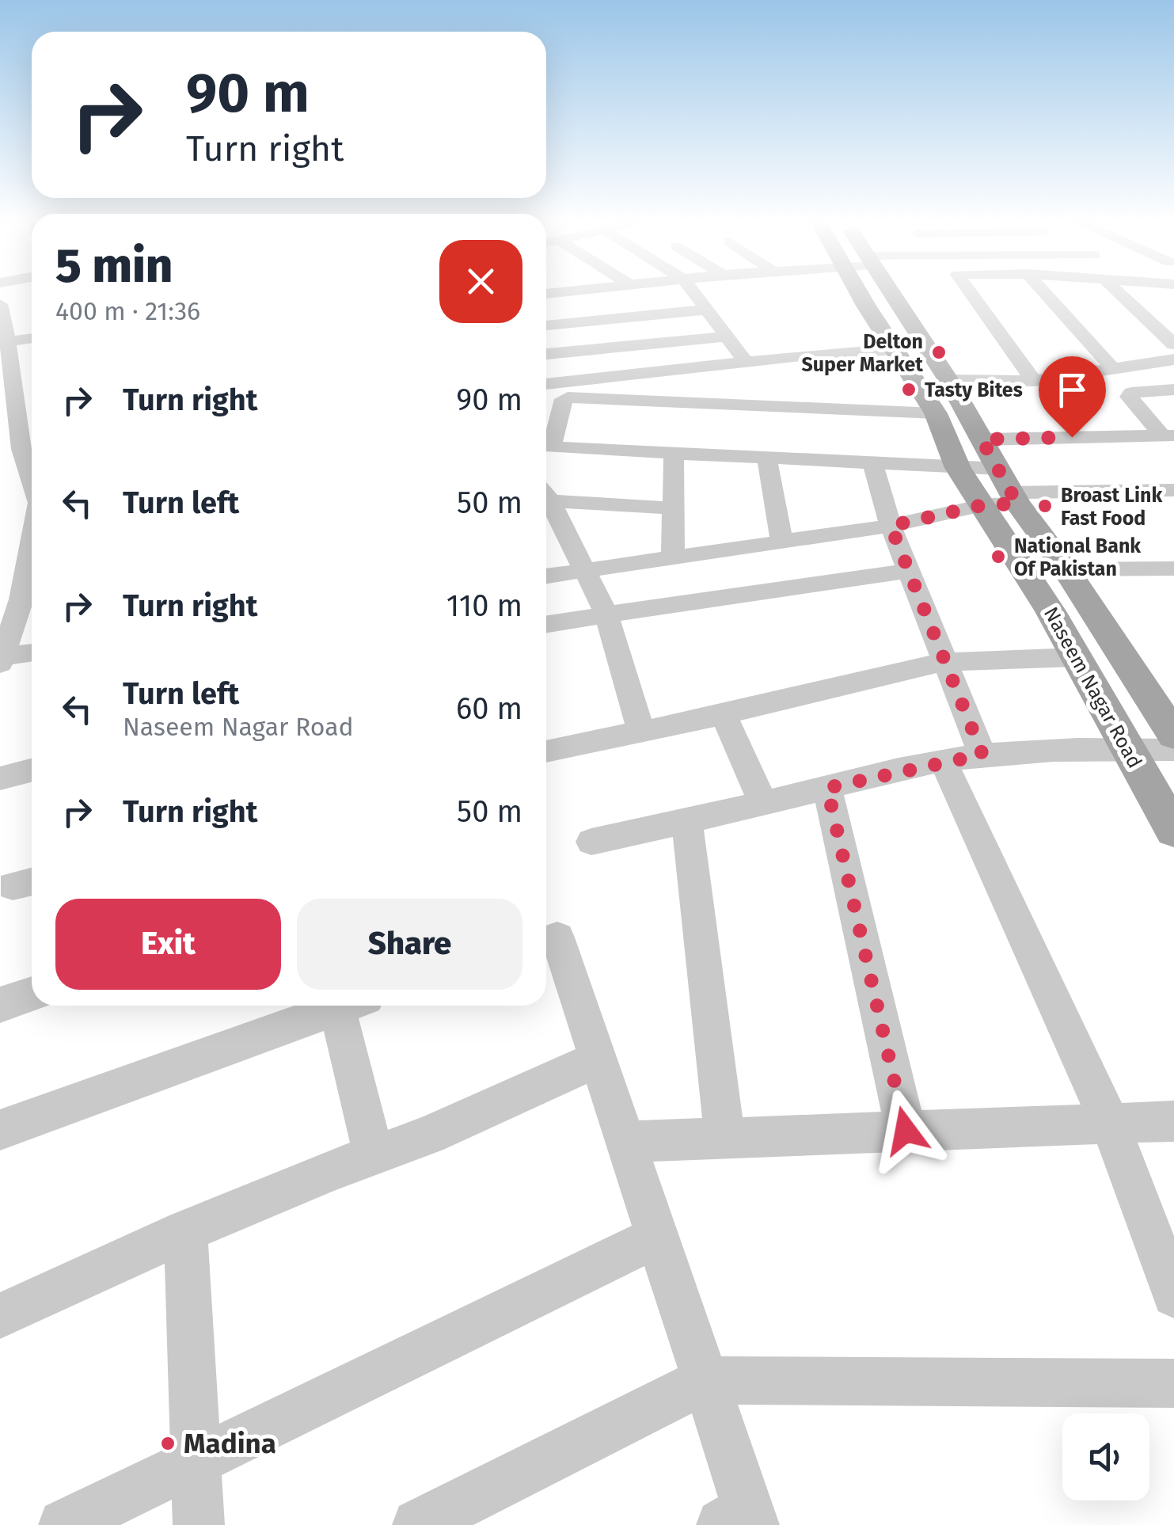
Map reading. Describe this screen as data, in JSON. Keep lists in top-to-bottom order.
{
  "streets": {
    "main road": ["Naseem Nagar Road"]
  },
  "places": [
    "Delton Super Market",
    "Tasty Bites",
    "Broast Link Fast Food",
    "National Bank Of Pakistan",
    "Madina"
  ],
  "page": {
    "turn": ["90 m", "Turn right"],
    "heading": ["5 min", "400 m · 21:36"],
    "list": [
      {
        "name": "Turn right",
        "value": "90 m"
      },
      {
        "name": "Turn left",
        "value": "50 m"
      },
      {
        "name": "Turn right",
        "value": "110 m"
      },
      {
        "name": "Turn left",
        "note": "Naseem Nagar Road",
        "value": "60 m"
      },
      {
        "name": "Turn right",
        "value": "50 m"
      }
    ],
    "buttons": ["Exit", "Share"]
  }
}
